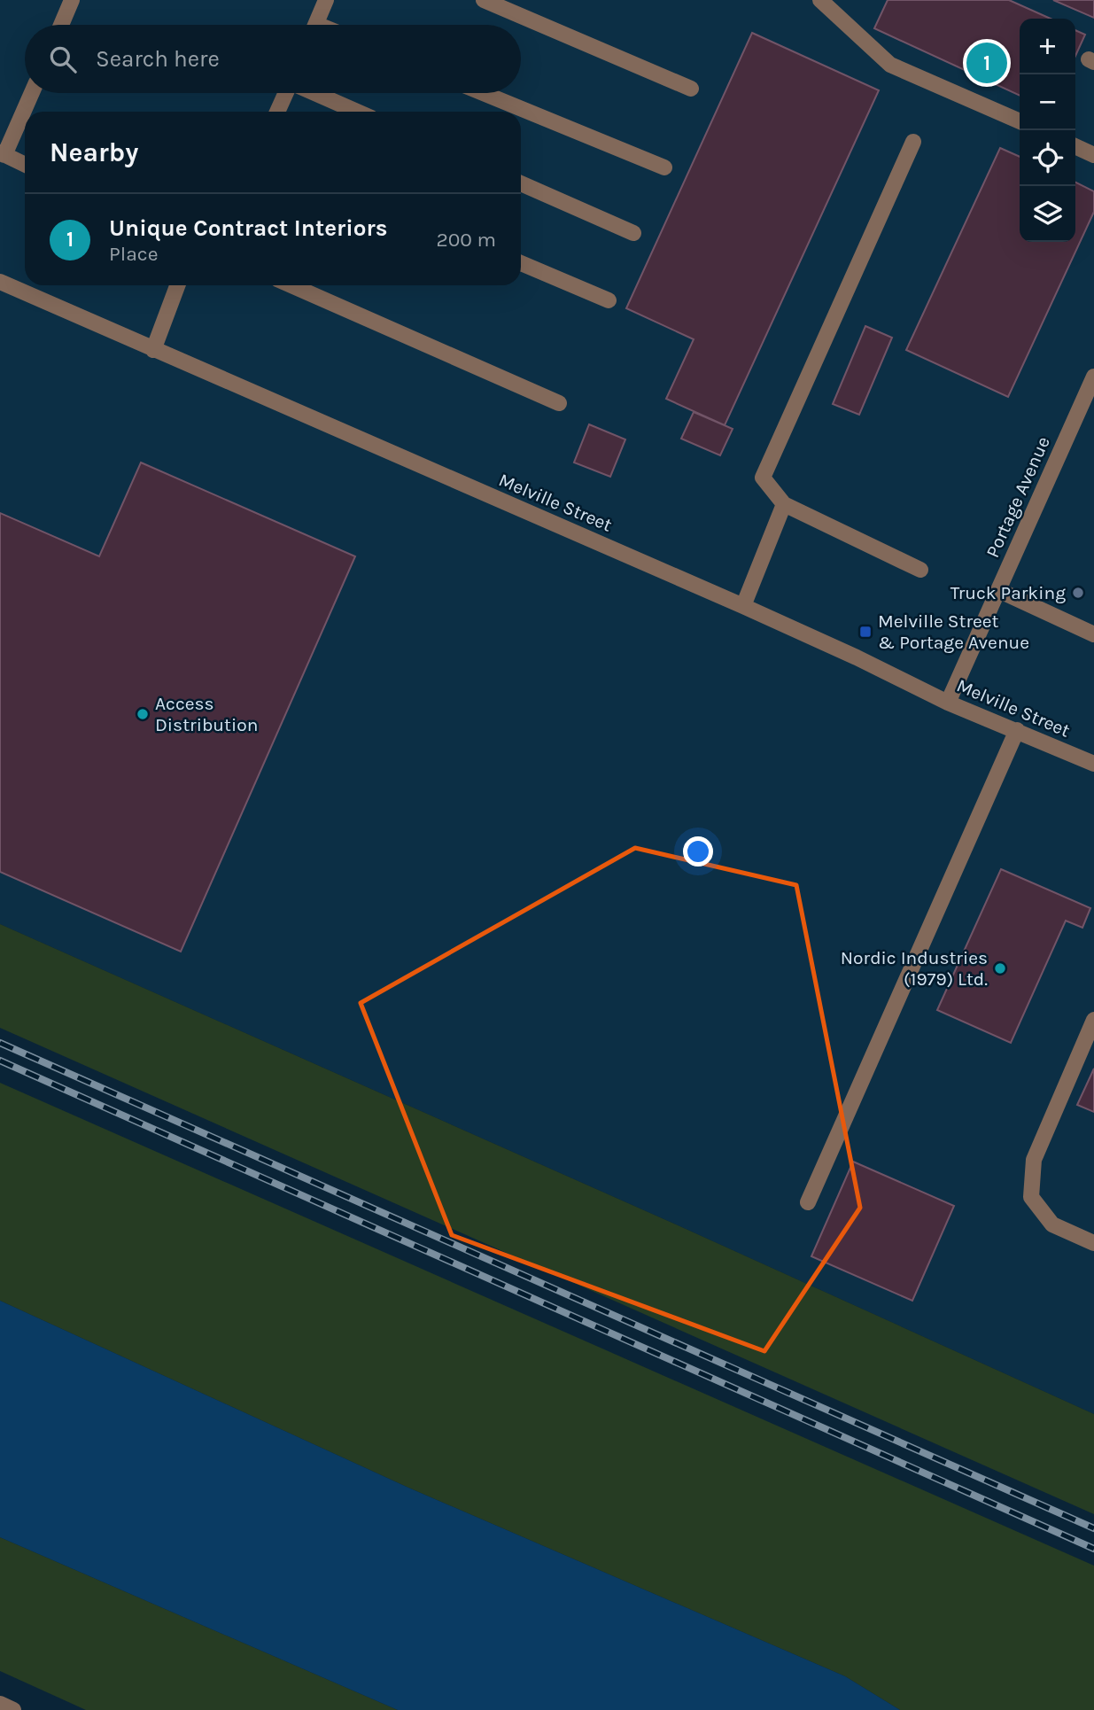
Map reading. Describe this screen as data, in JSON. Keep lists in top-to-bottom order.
{
  "streets": {
    "street": ["Portage Avenue", "Melville Street"]
  },
  "crossings": [
    ["Portage Avenue", "Melville Street"]
  ],
  "places": {
    "other": ["Truck Parking", "Access Distribution", "Nordic Industries (1979) Ltd."],
    "transit": ["Melville Street & Portage Avenue"]
  },
  "page": {
    "map_buttons": ["+", "−"],
    "search": "Search here",
    "pins": "1",
    "heading": "Nearby",
    "list": [
      {
        "mark": "1",
        "name": "Unique Contract Interiors",
        "note": "Place",
        "value": "200 m"
      }
    ]
  }
}
